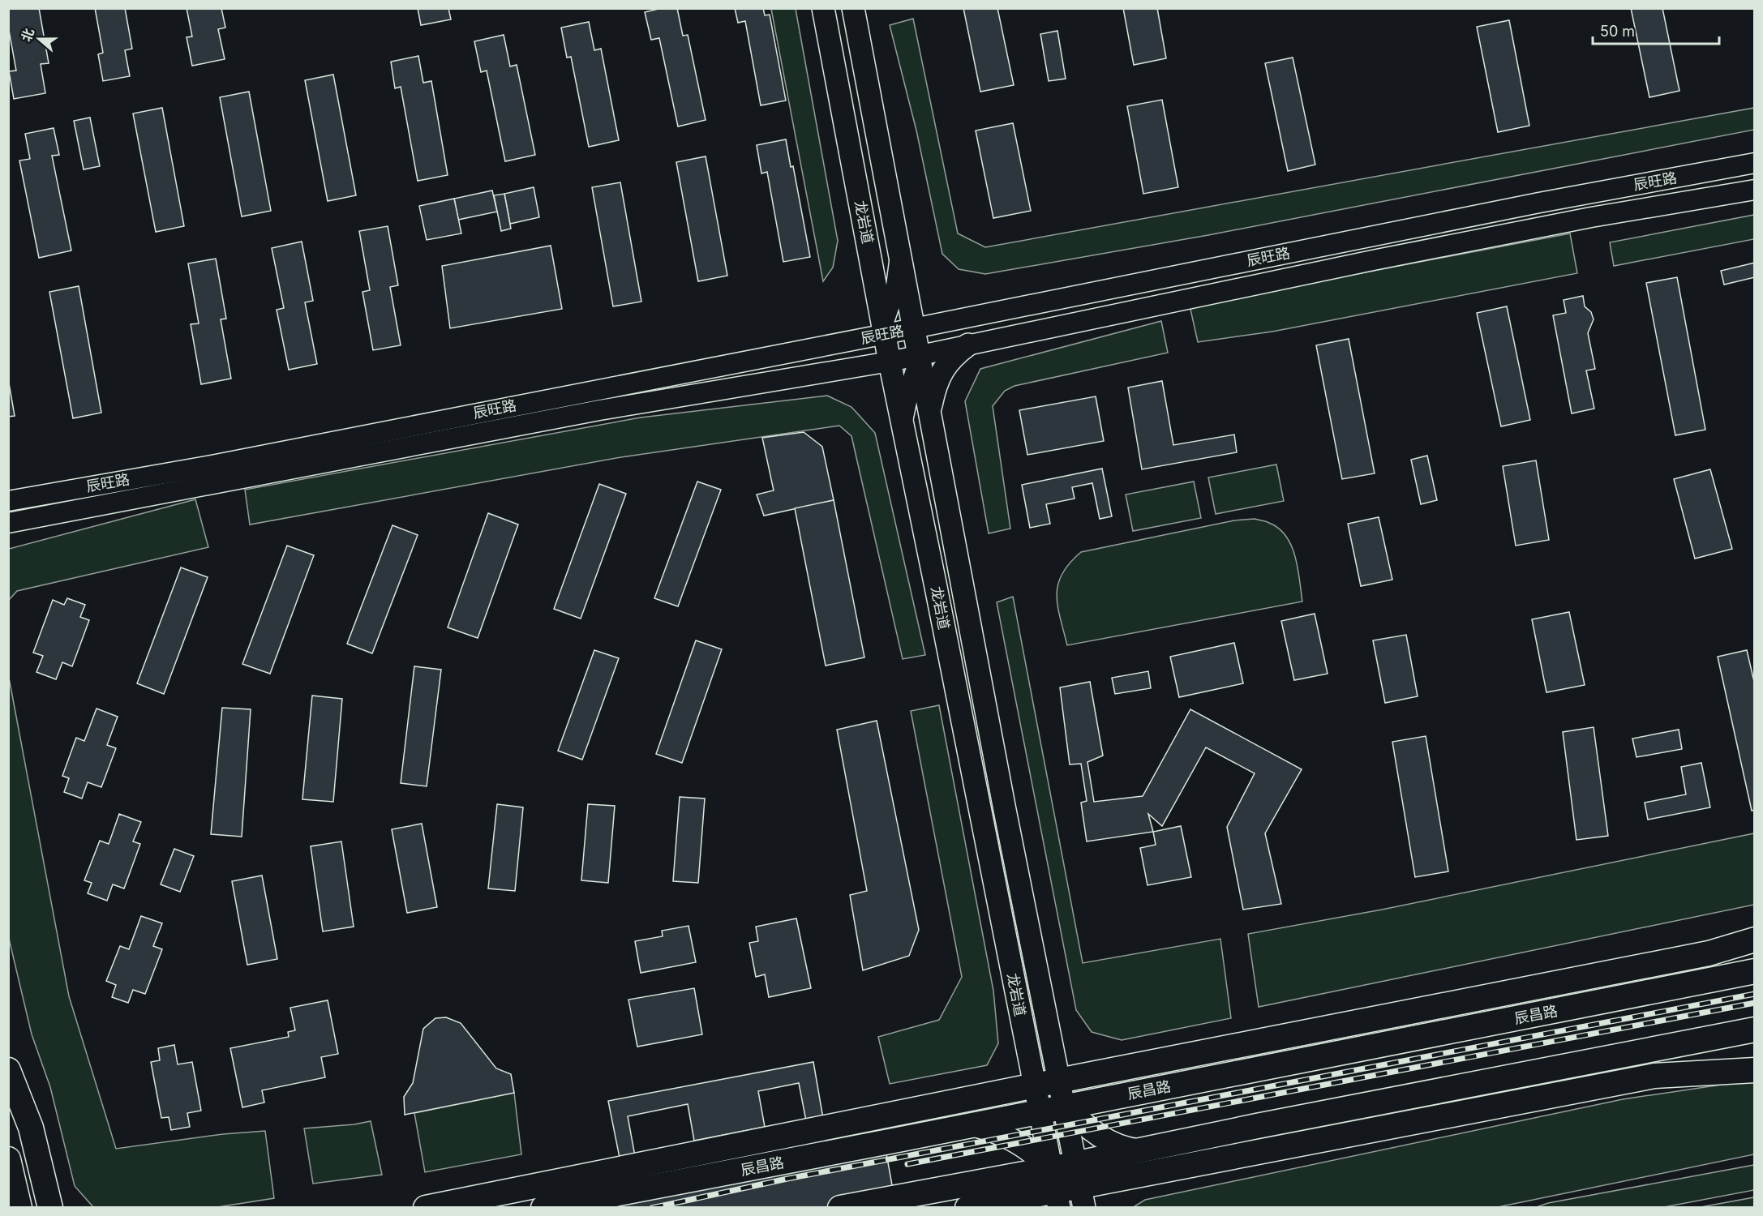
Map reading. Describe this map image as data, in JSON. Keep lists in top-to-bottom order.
{
  "streets": {
    "main road": ["龙岩道", "辰昌路"],
    "street": ["辰旺路"]
  },
  "crossings": [
    ["辰旺路", "龙岩道"],
    ["龙岩道", "辰昌路"]
  ],
  "scale_bar": "50 m",
  "north": "left"
}
